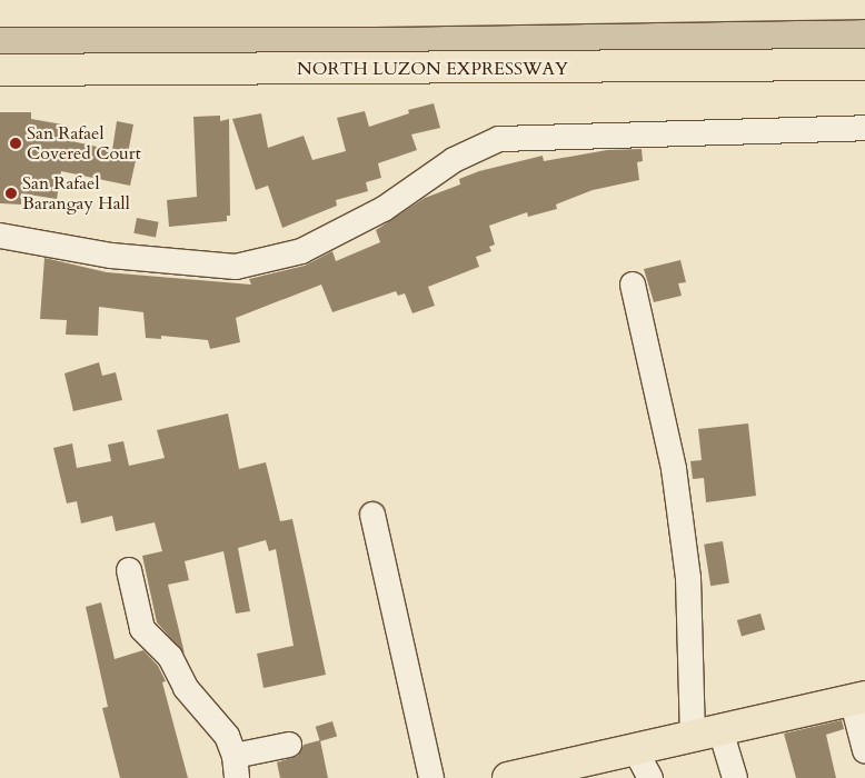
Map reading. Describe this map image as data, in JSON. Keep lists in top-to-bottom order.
{
  "streets": {
    "main road": ["NORTH LUZON EXPRESSWAY"]
  },
  "places": ["San Rafael Covered Court", "San Rafael Barangay Hall"]
}
